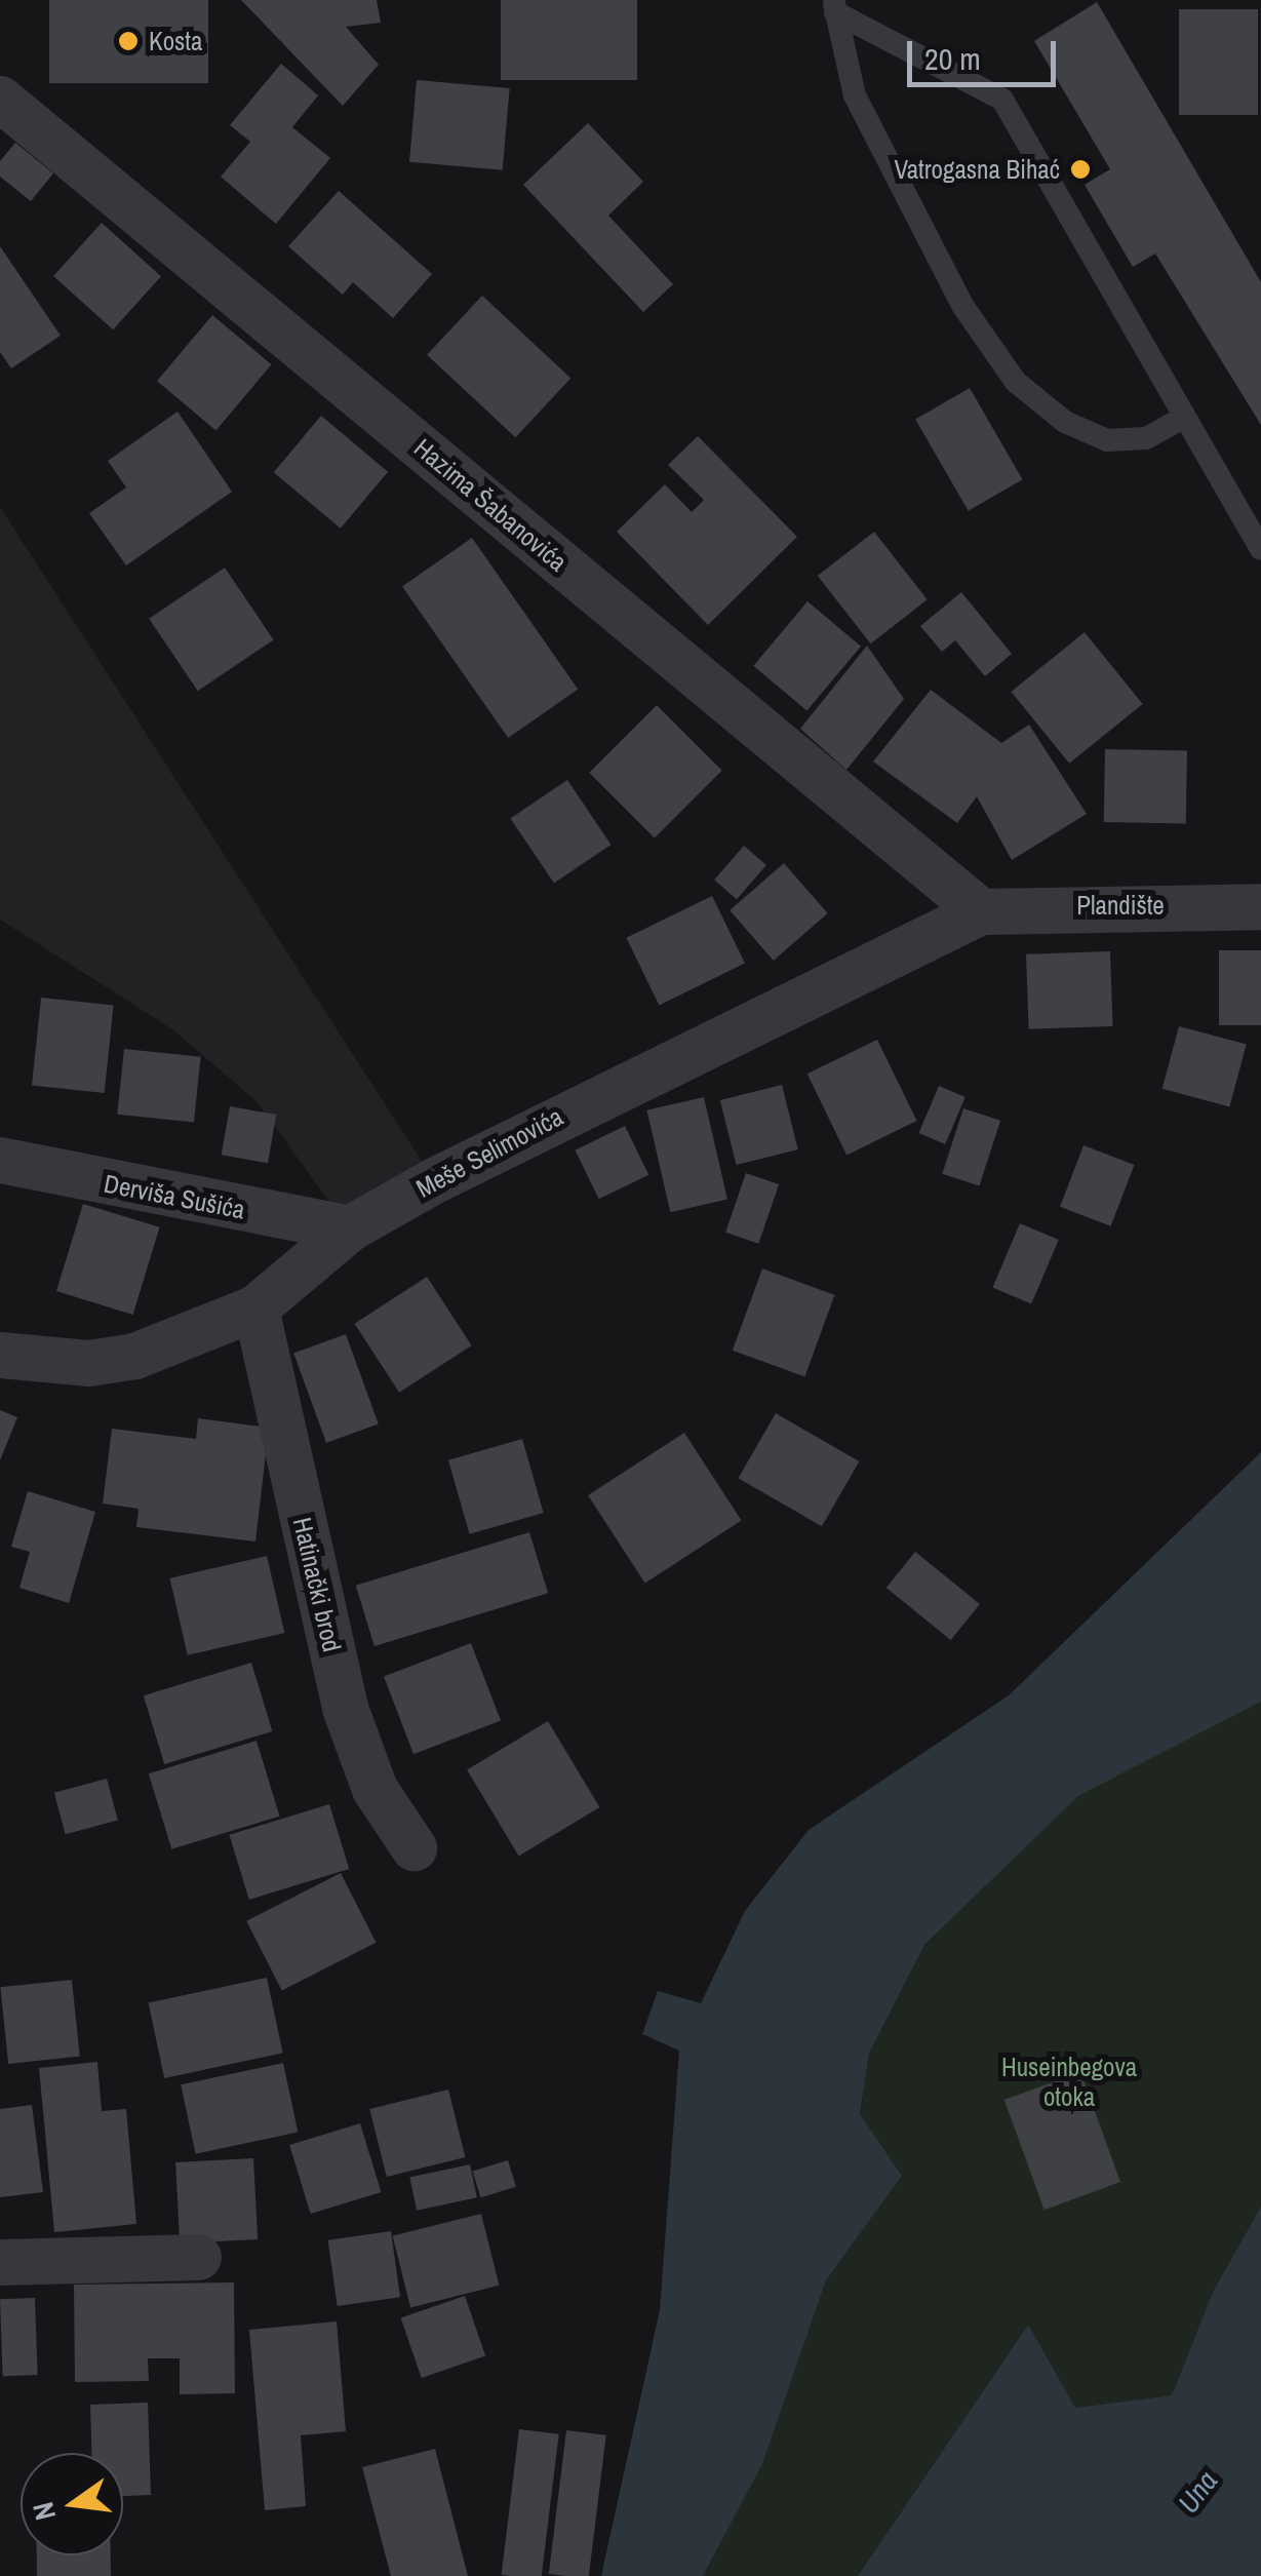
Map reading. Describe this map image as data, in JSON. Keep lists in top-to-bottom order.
{
  "streets": {
    "street": [
      "Hazima Šabanovića",
      "Plandište",
      "Meše Selimovića",
      "Derviša Sušića",
      "Hatinački brod"
    ]
  },
  "crossings": [
    ["Hazima Šabanovića", "Plandište"],
    ["Hazima Šabanovića", "Meše Selimovića"],
    ["Plandište", "Meše Selimovića"],
    ["Meše Selimovića", "Derviša Sušića"],
    ["Meše Selimovića", "Hatinački brod"]
  ],
  "water": ["Una"],
  "parks": ["Huseinbegova otoka"],
  "places": ["Kosta", "Vatrogasna Bihać"],
  "scale_bar": "20 m",
  "north": "left"
}
